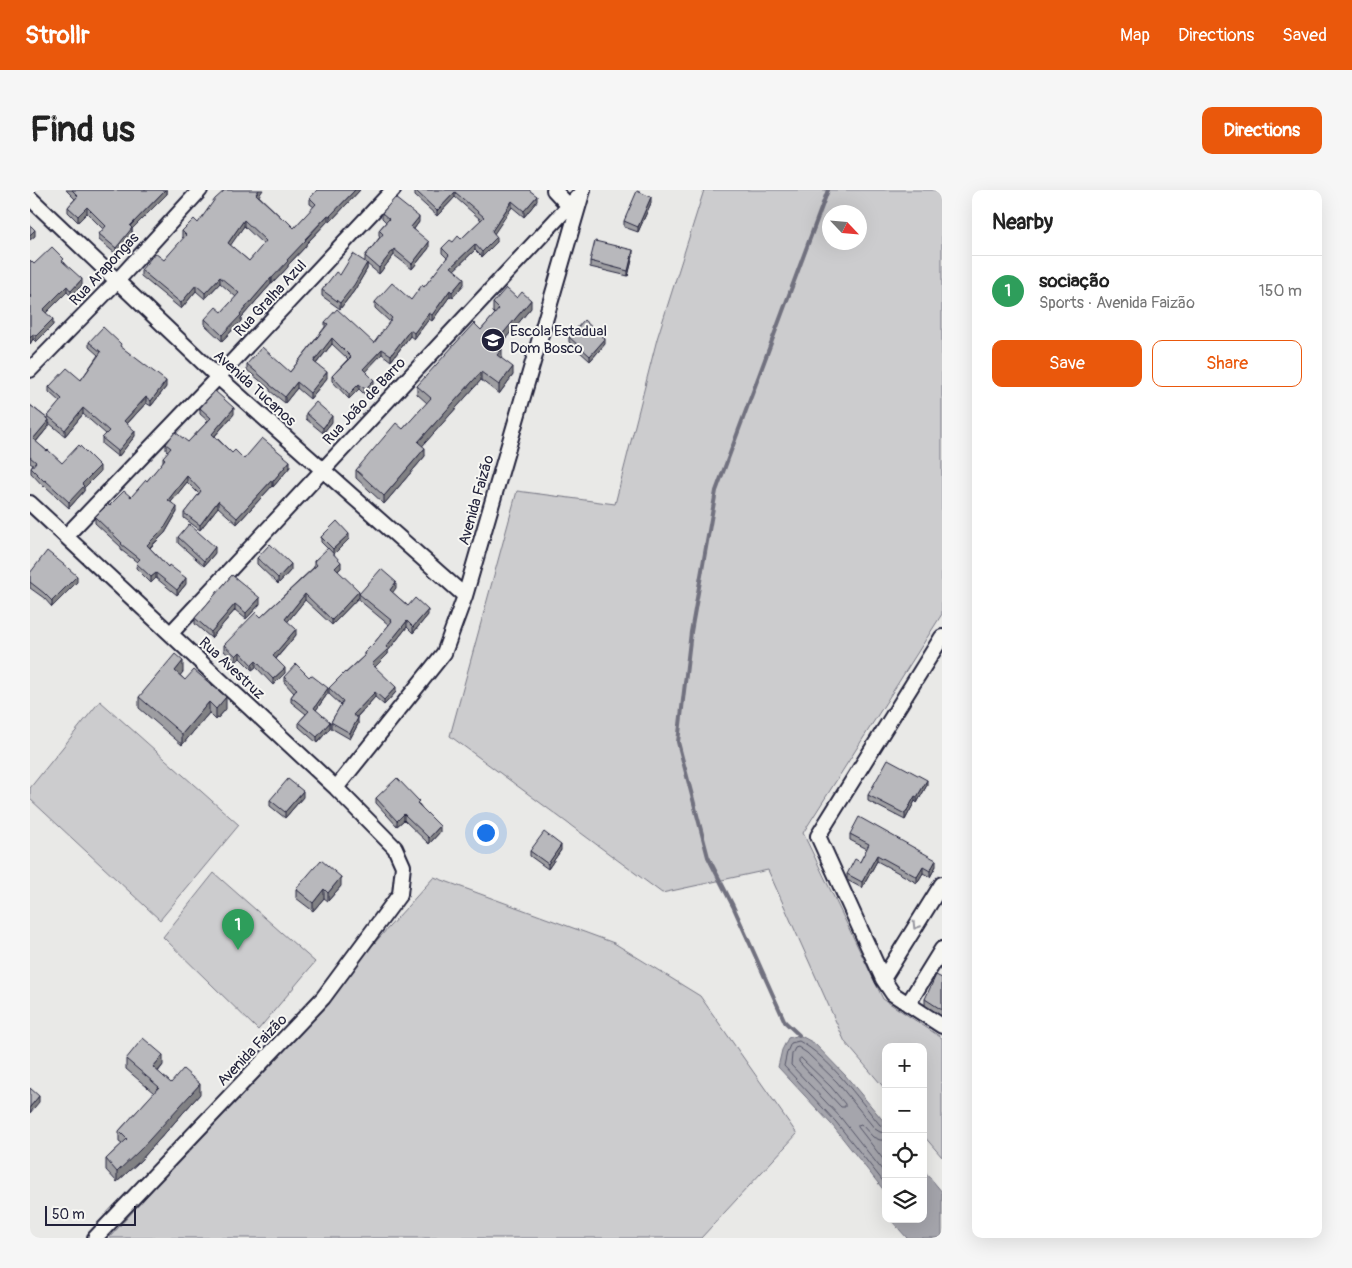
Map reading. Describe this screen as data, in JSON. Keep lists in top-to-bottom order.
{
  "streets": {
    "street": [
      "Rua Arapongas",
      "Rua Gralha Azul",
      "Avenida Tucanos",
      "Rua João de Barro",
      "Avenida Faizão",
      "Rua Avestruz"
    ]
  },
  "crossings": [
    ["Rua Arapongas", "Avenida Tucanos"],
    ["Rua Gralha Azul", "Avenida Tucanos"],
    ["Rua Gralha Azul", "Rua Avestruz"],
    ["Avenida Tucanos", "Rua João de Barro"],
    ["Avenida Tucanos", "Avenida Faizão"],
    ["Rua João de Barro", "Avenida Faizão"],
    ["Rua João de Barro", "Rua Avestruz"],
    ["Avenida Faizão", "Rua Avestruz"]
  ],
  "places": {
    "school or university": ["Escola Estadual Dom Bosco"]
  },
  "scale_bar": "50 m",
  "north": "bottom right",
  "page": {
    "header": "Strollr",
    "nav": ["Map", "Directions", "Saved"],
    "buttons": [
      "Directions",
      ["Save", "Share"]
    ],
    "title": "Find us",
    "heading": "Nearby",
    "list": [
      {
        "mark": "1",
        "name": "sociação",
        "note": "Sports · Avenida Faizão",
        "value": "150 m"
      }
    ],
    "pins": "1",
    "map_buttons": ["+", "−"],
    "scale": "50 m"
  }
}
